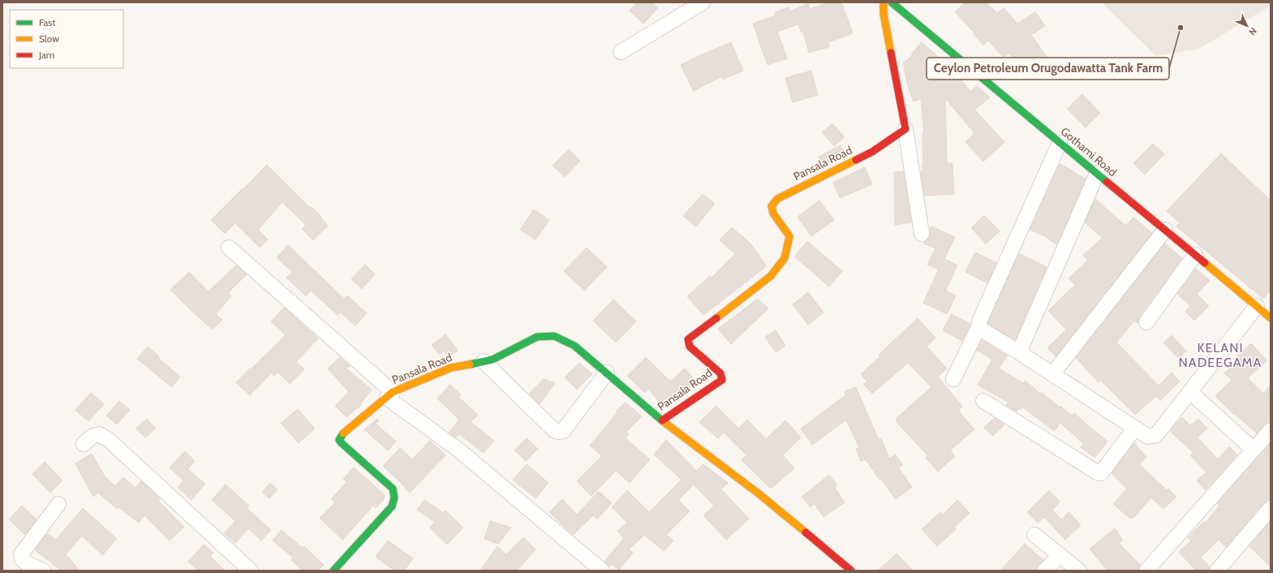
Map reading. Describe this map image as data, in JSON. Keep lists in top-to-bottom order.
{
  "streets": {
    "street": ["Gothami Road", "Pansala Road"]
  },
  "districts": ["KELANI NADEEGAMA"],
  "places": ["Ceylon Petroleum Orugodawatta Tank Farm"],
  "legend": ["Fast", "Slow", "Jam"],
  "north": "bottom right"
}
